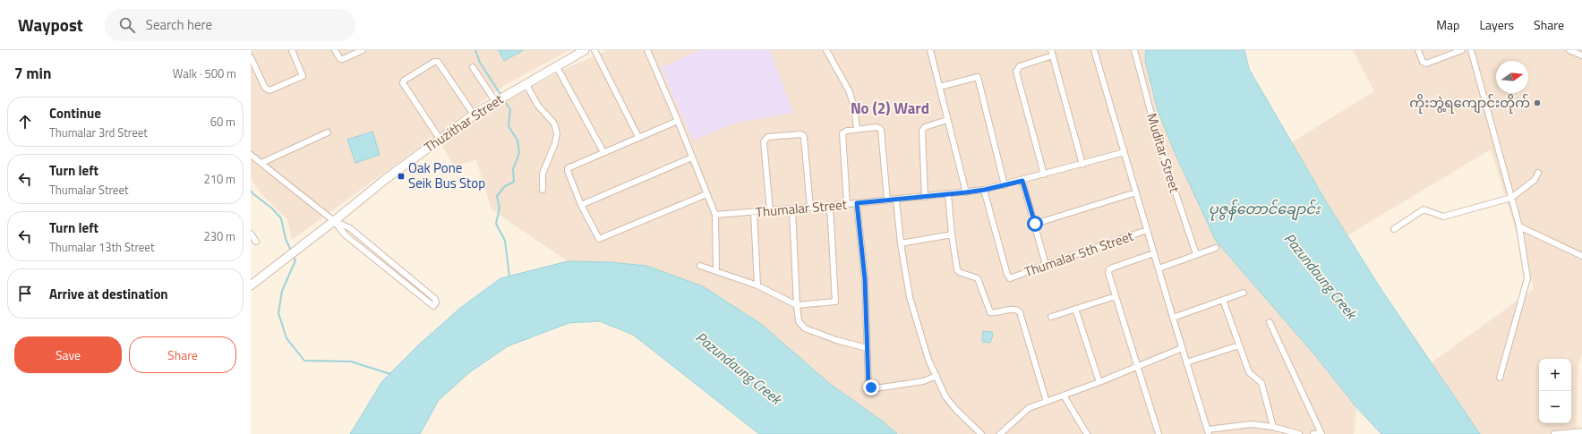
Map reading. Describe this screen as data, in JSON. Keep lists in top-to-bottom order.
{
  "streets": {
    "main road": ["Thuzithar Street"],
    "street": ["Muditar Street", "Thumalar Street", "Thumalar 5th Street"]
  },
  "crossings": [
    ["Thumalar Street", "Thumalar 5th Street"]
  ],
  "districts": ["No (2) Ward"],
  "water": ["ပုဇွန်တောင်ချောင်း", "Pazundaung Creek"],
  "places": {
    "other": ["ကိုးဘွဲ့ရကျောင်းတိုက်"],
    "transit": ["Oak Pone Seik Bus Stop"]
  },
  "north": "right",
  "page": {
    "header": "Waypost",
    "search": "Search here",
    "nav": ["Map", "Layers", "Share"],
    "heading": ["7 min", "Walk · 500 m"],
    "list": [
      ["Continue", "Thumalar 3rd Street", "60 m"],
      ["Turn left", "Thumalar Street", "210 m"],
      ["Turn left", "Thumalar 13th Street", "230 m"],
      "Arrive at destination"
    ],
    "buttons": ["Save", "Share"],
    "map_buttons": ["+", "−"]
  }
}
